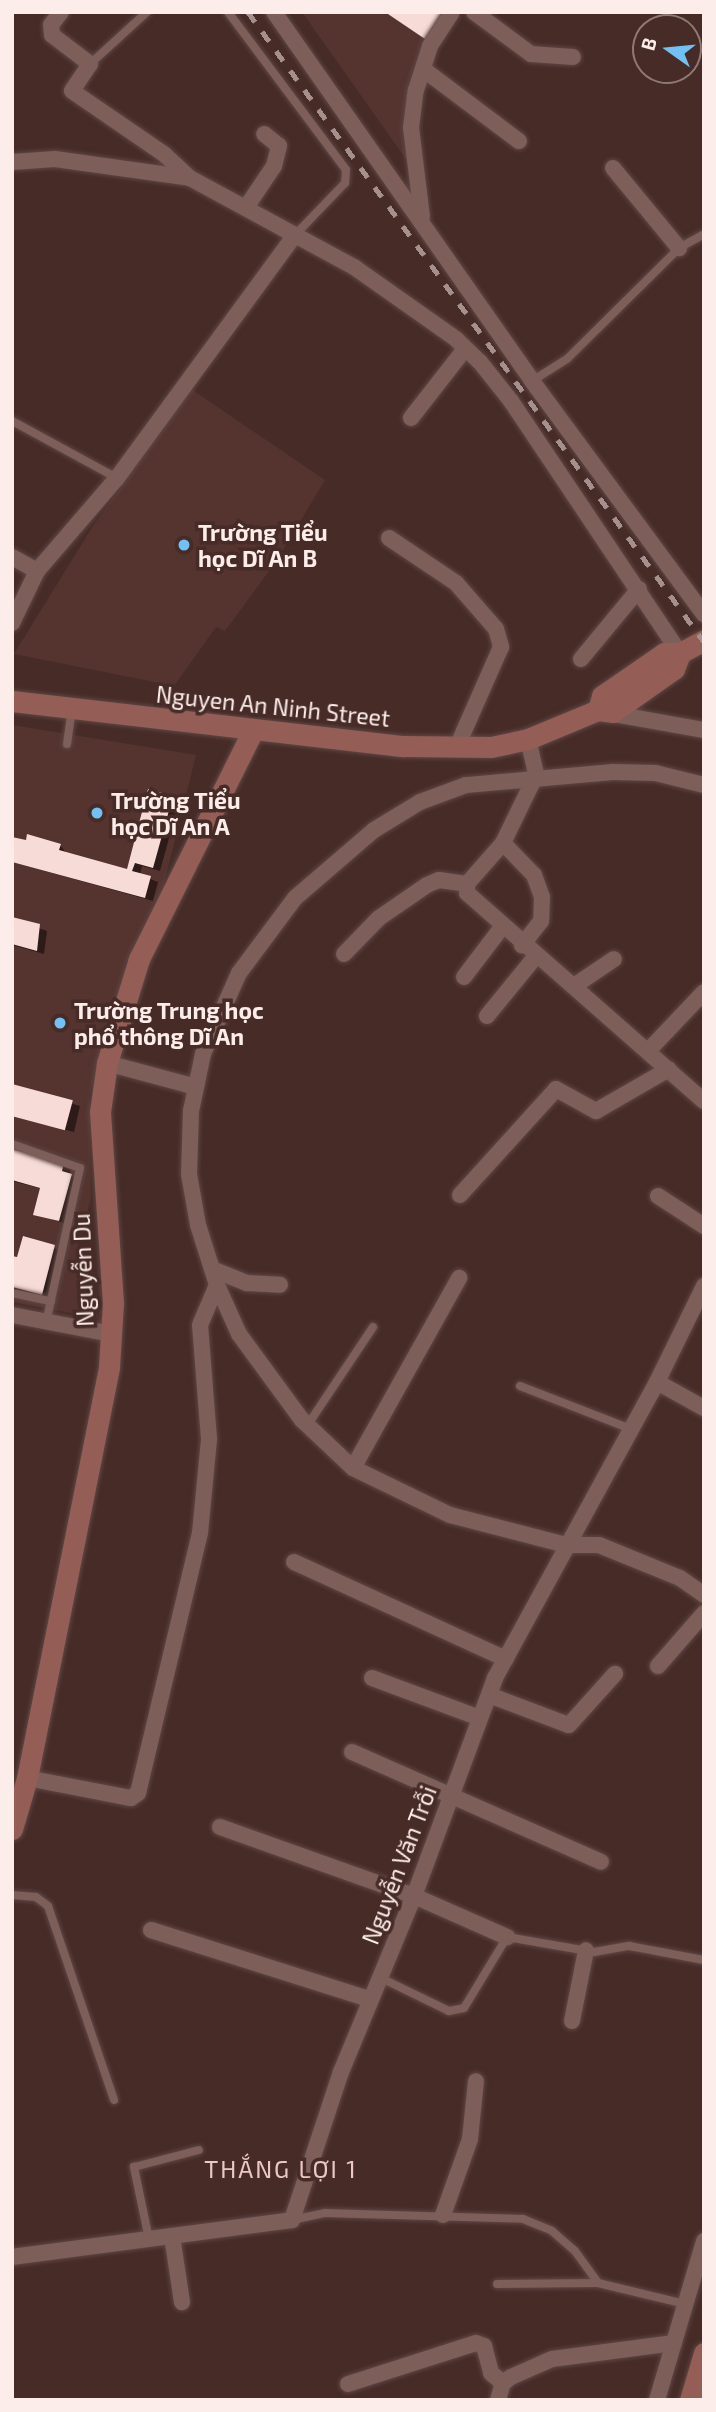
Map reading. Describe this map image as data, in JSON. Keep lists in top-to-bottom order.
{
  "streets": {
    "street": ["Nguyen An Ninh Street", "Nguyễn Du", "Nguyễn Văn Trỗi"]
  },
  "crossings": [
    ["Nguyen An Ninh Street", "Nguyễn Du"]
  ],
  "districts": ["THẮNG LỢI 1"],
  "places": ["Trường Tiểu học Dĩ An B", "Trường Tiểu học Dĩ An A", "Trường Trung học phổ thông Dĩ An"],
  "north": "left"
}
